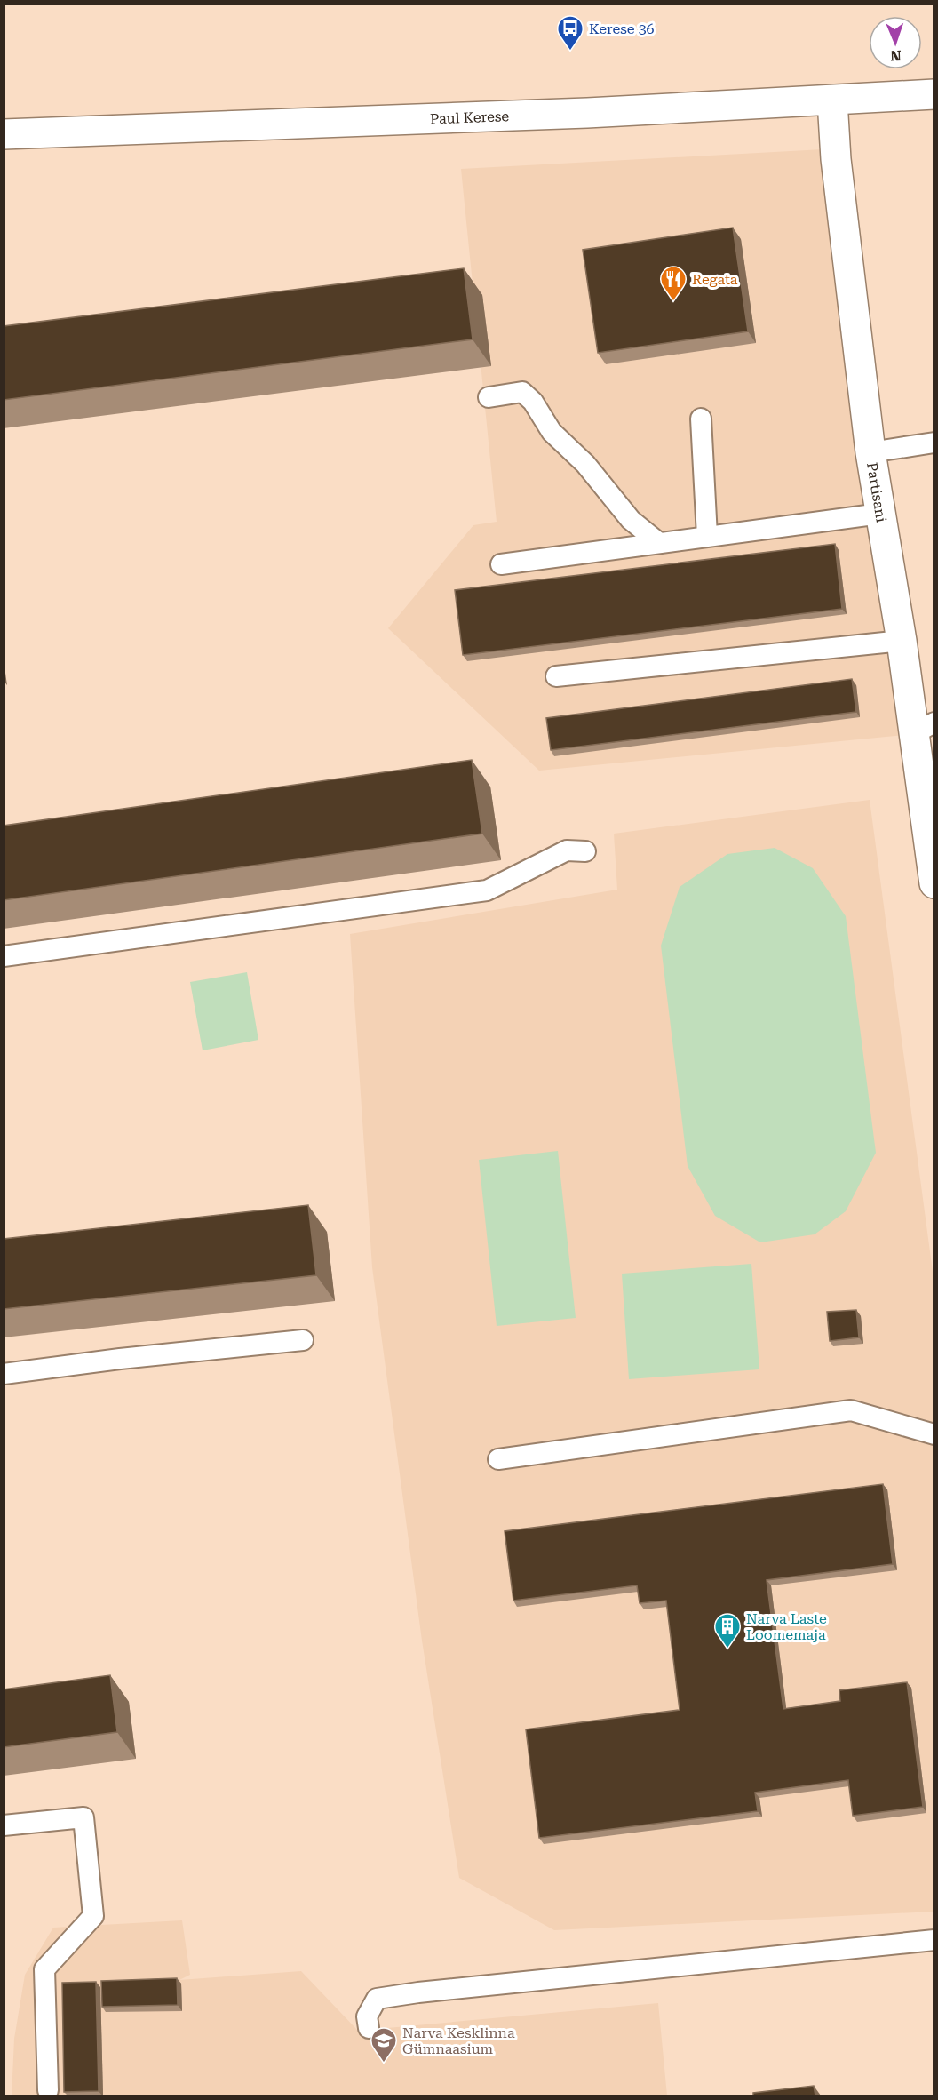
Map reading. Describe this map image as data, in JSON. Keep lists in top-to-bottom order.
{
  "streets": {
    "main road": ["Paul Kerese", "Partisani"]
  },
  "crossings": [
    ["Paul Kerese", "Partisani"]
  ],
  "places": {
    "bus stop": ["Kerese 36"],
    "restaurant": ["Regata"],
    "building": ["Narva Laste Loomemaja"],
    "school or university": ["Narva Kesklinna Gümnaasium"]
  },
  "north": "bottom"
}
